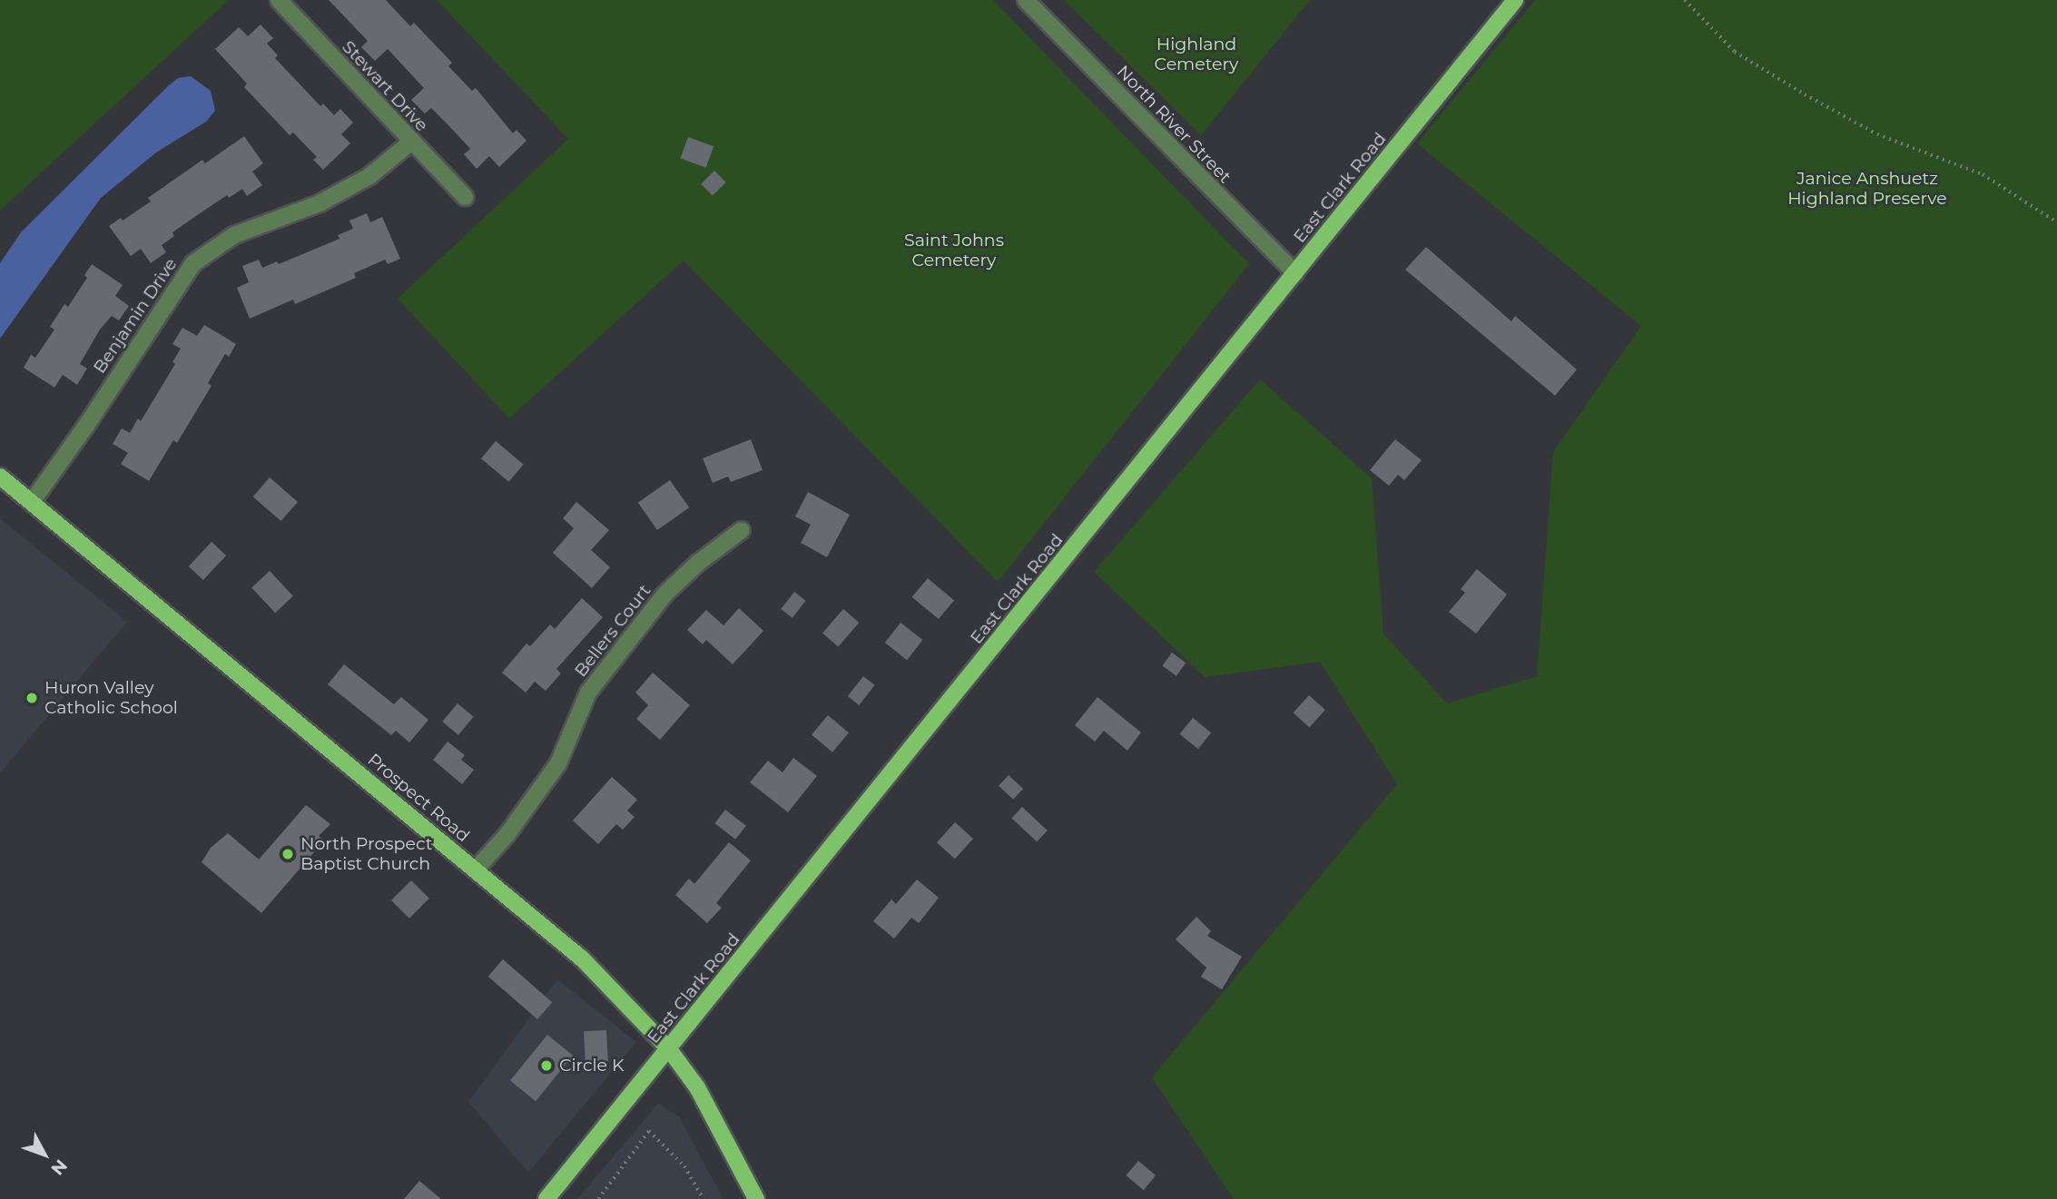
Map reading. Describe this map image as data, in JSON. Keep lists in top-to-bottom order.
{
  "streets": {
    "main road": ["East Clark Road", "Prospect Road"],
    "street": [
      "Stewart Drive",
      "North River Street",
      "Benjamin Drive",
      "Bellers Court"
    ]
  },
  "crossings": [
    ["Stewart Drive", "Benjamin Drive"],
    ["North River Street", "East Clark Road"],
    ["East Clark Road", "Prospect Road"],
    ["Benjamin Drive", "Prospect Road"],
    ["Bellers Court", "Prospect Road"]
  ],
  "parks": ["Highland Cemetery", "Janice Anshuetz Highland Preserve", "Saint Johns Cemetery"],
  "places": ["Huron Valley Catholic School", "North Prospect Baptist Church", "Circle K"],
  "north": "bottom right"
}
